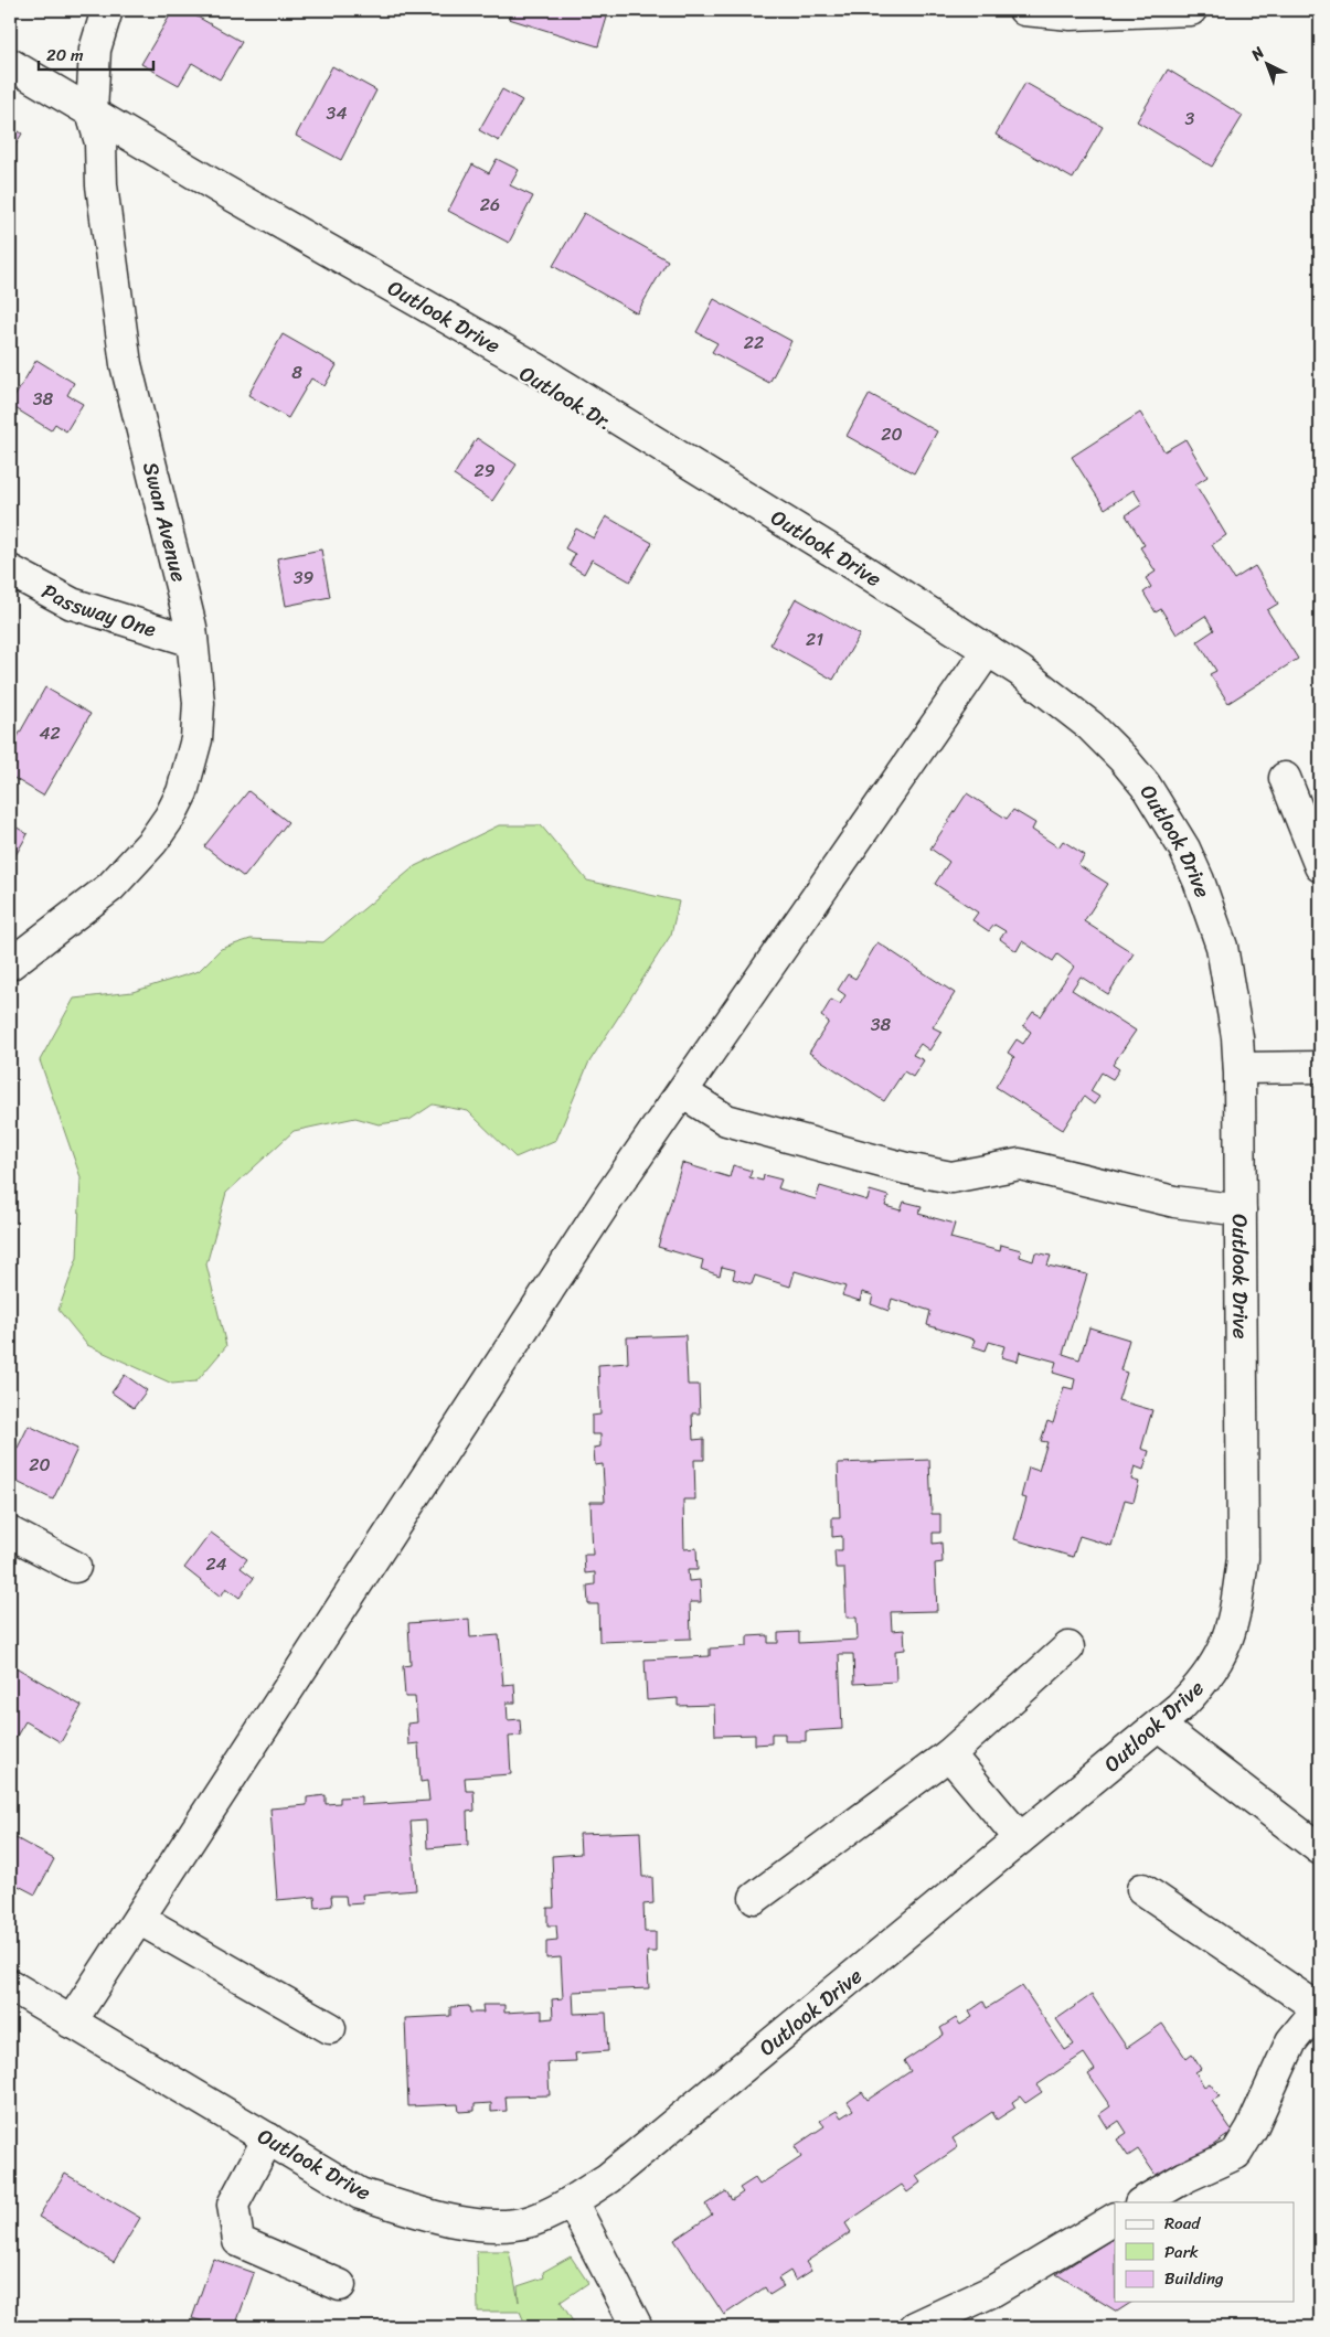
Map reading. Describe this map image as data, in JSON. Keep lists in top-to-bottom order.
{
  "streets": {
    "street": ["Outlook Drive", "Swan Avenue", "Passway One"]
  },
  "crossings": [
    ["Outlook Drive", "Swan Avenue"],
    ["Swan Avenue", "Passway One"]
  ],
  "house_numbers": [
    "34",
    "3",
    "26",
    "22",
    "8",
    "38",
    "20",
    "29",
    "39",
    "21",
    "42",
    "38",
    "20",
    "24"
  ],
  "legend": ["Road", "Park", "Building"],
  "scale_bar": "20 m",
  "north": "top left"
}
